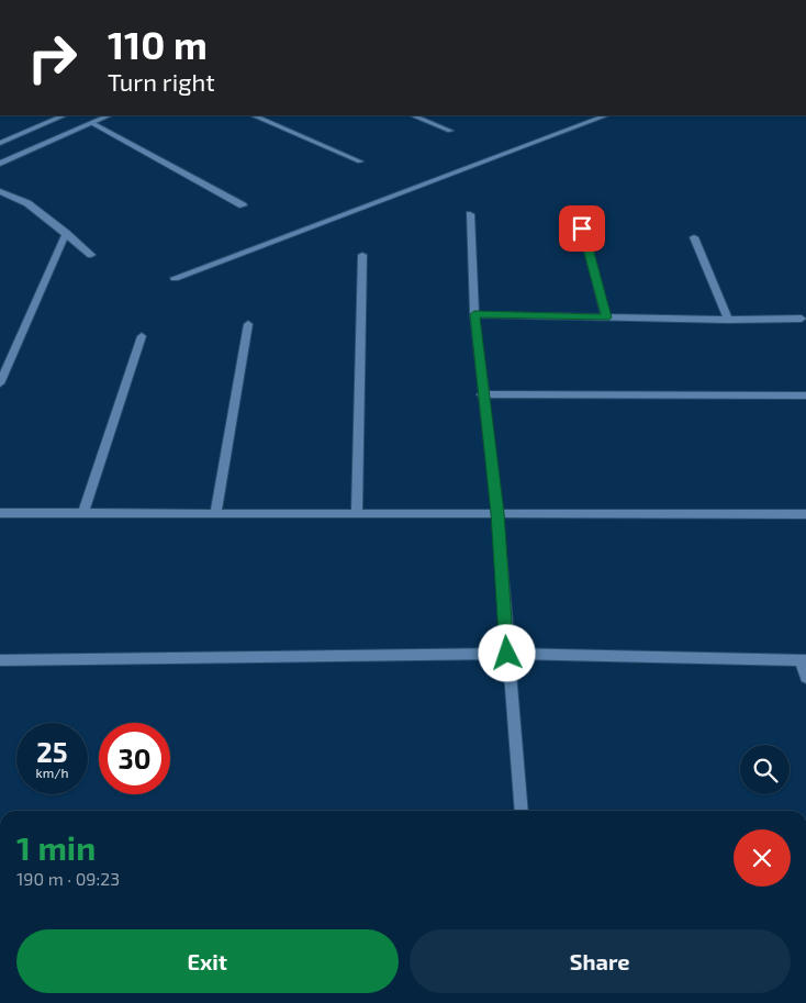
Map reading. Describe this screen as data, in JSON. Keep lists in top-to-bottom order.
{
  "page": {
    "turn": ["110 m", "Turn right"],
    "speed": "25 km/h",
    "limit": "30",
    "heading": ["1 min", "190 m · 09:23"],
    "buttons": ["Exit", "Share"]
  }
}
